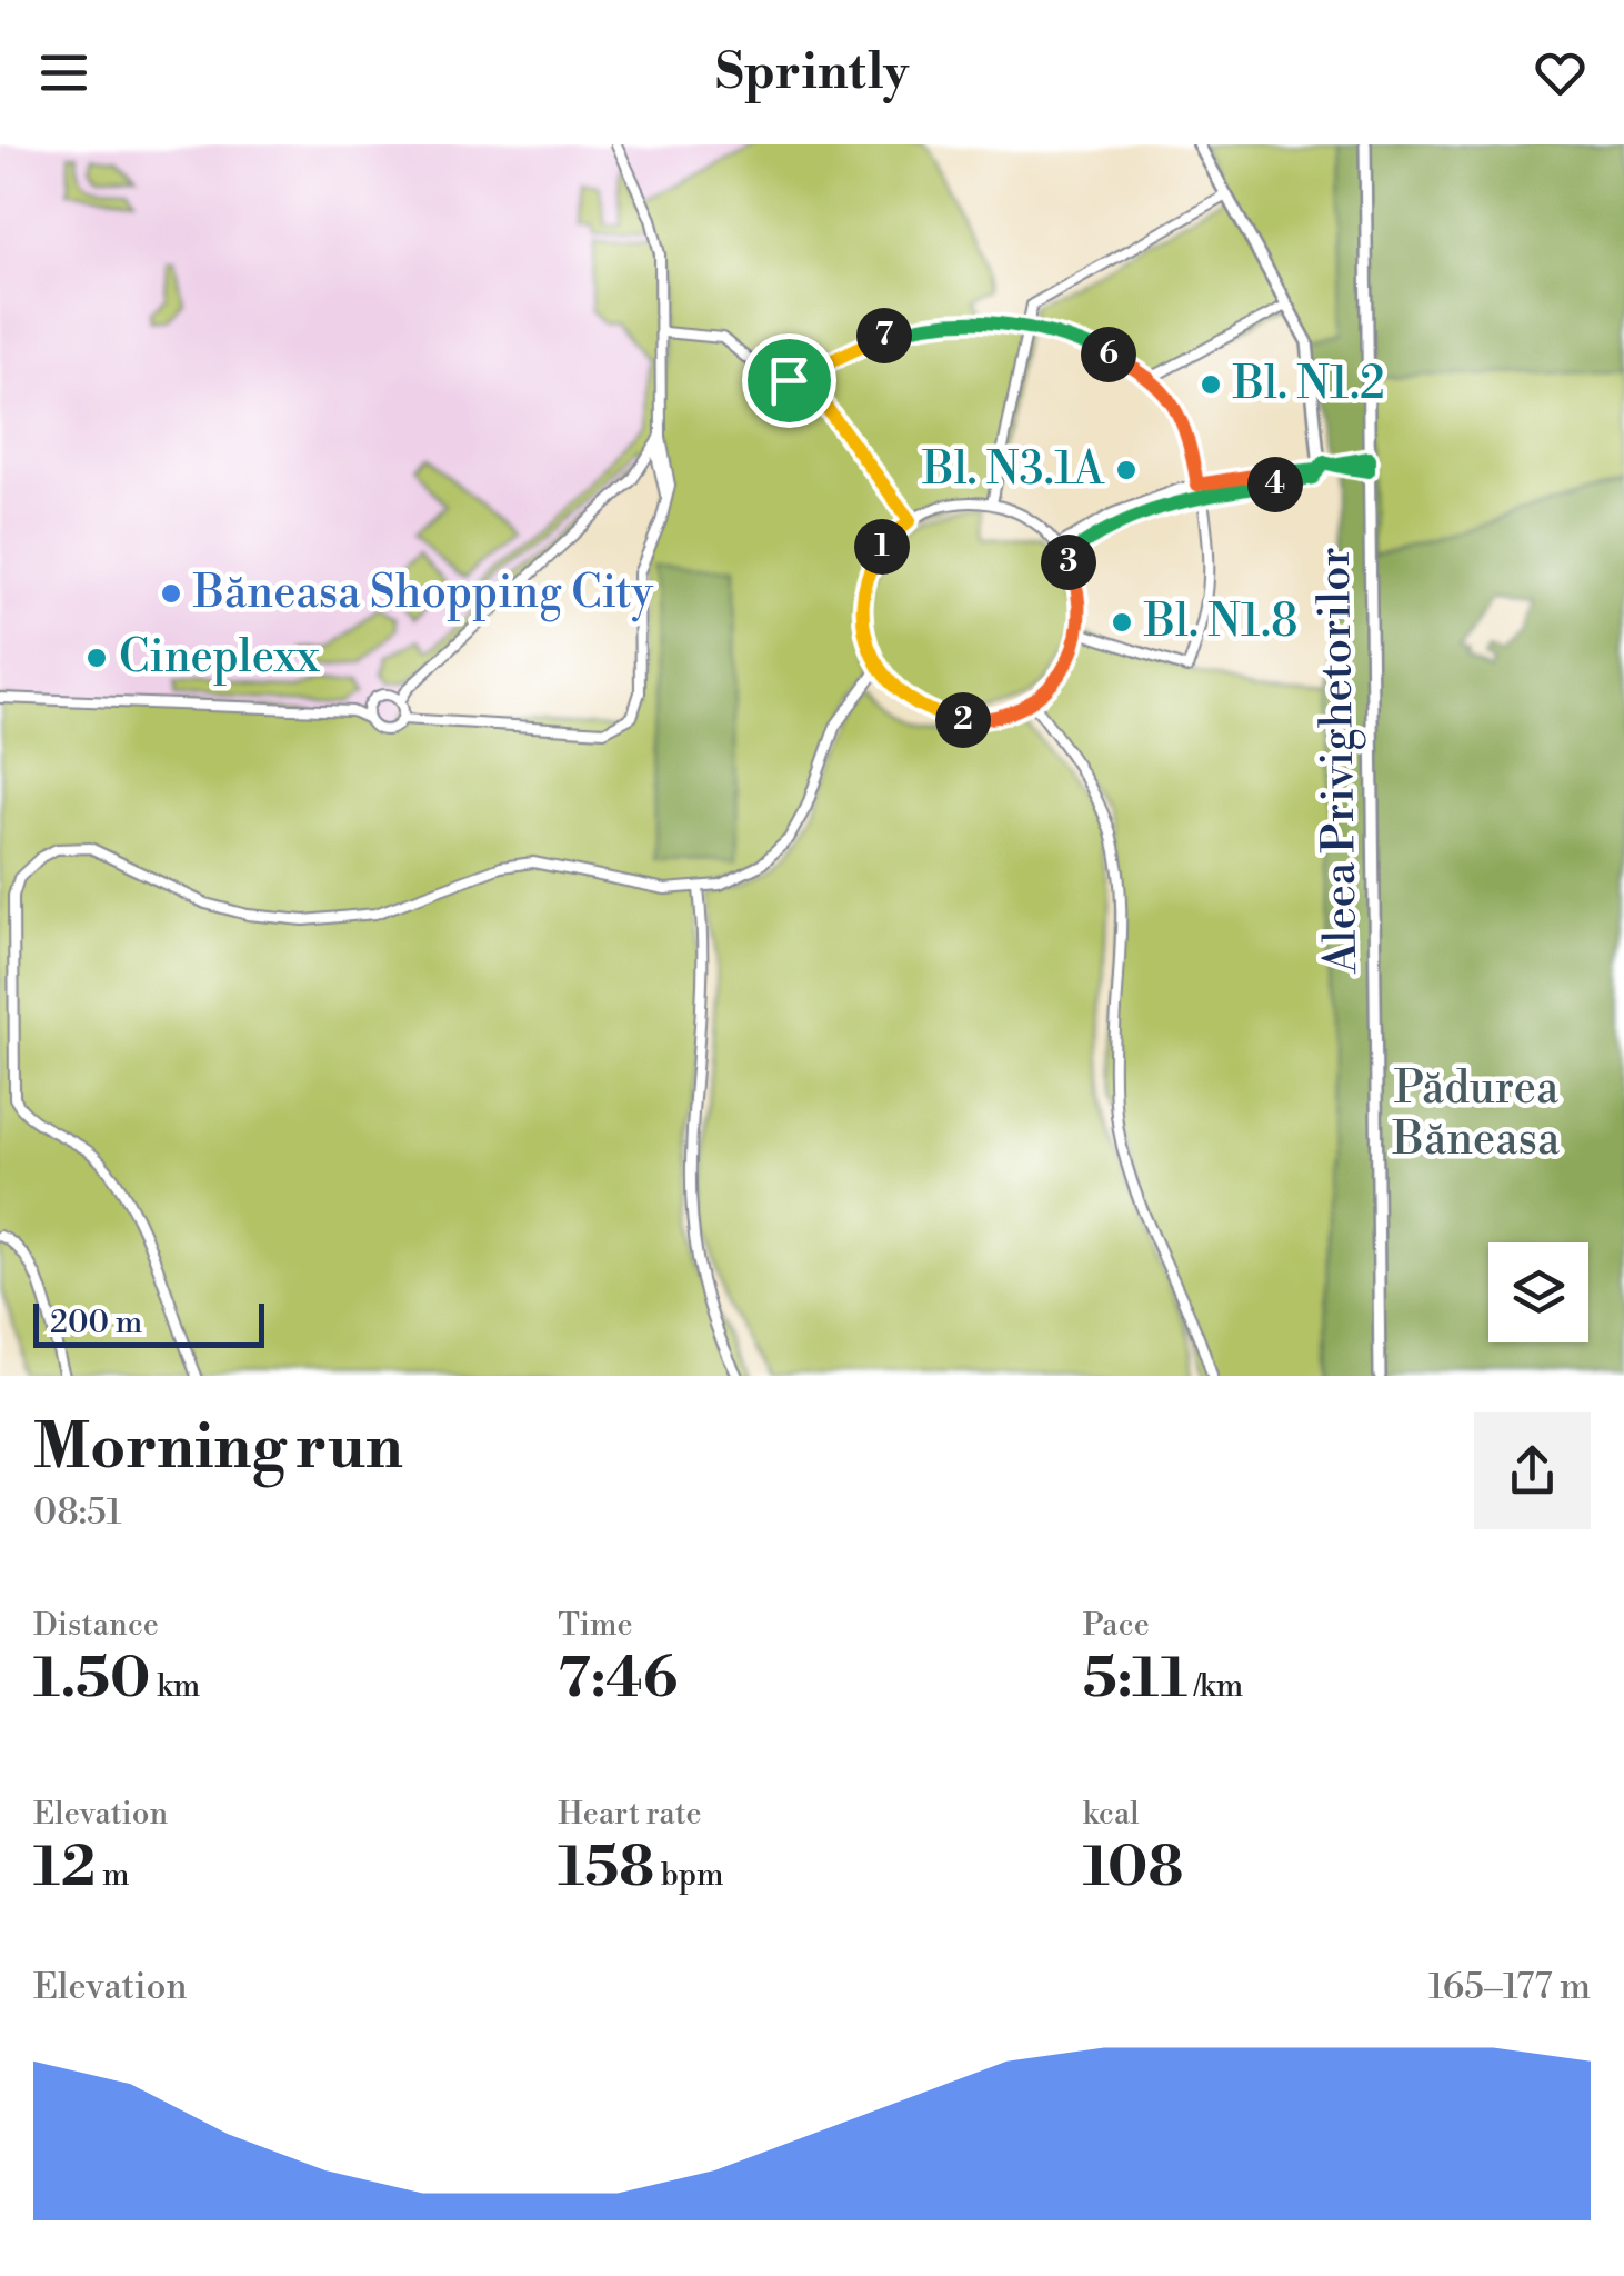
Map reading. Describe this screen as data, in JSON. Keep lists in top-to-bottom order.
{
  "streets": {
    "street": ["Aleea Privighetorilor"]
  },
  "parks": ["Pădurea Băneasa"],
  "places": [
    "Bl. N1.2",
    "Bl. N3.1A",
    "Băneasa Shopping City",
    "Bl. N1.8",
    "Cineplexx"
  ],
  "scale_bar": "200 m",
  "page": {
    "header": "Sprintly",
    "pins": [
      "7",
      "6",
      "4",
      "1",
      "3",
      "2"
    ],
    "scale": "200 m",
    "heading": ["Morning run", "08:51"],
    "stats": [
      ["Distance", "1.50 km"],
      ["Time", "7:46"],
      ["Pace", "5:11 /km"],
      ["Elevation", "12 m"],
      ["Heart rate", "158 bpm"],
      ["kcal", "108"]
    ],
    "chart": ["Elevation", "165–177 m"]
  }
}
